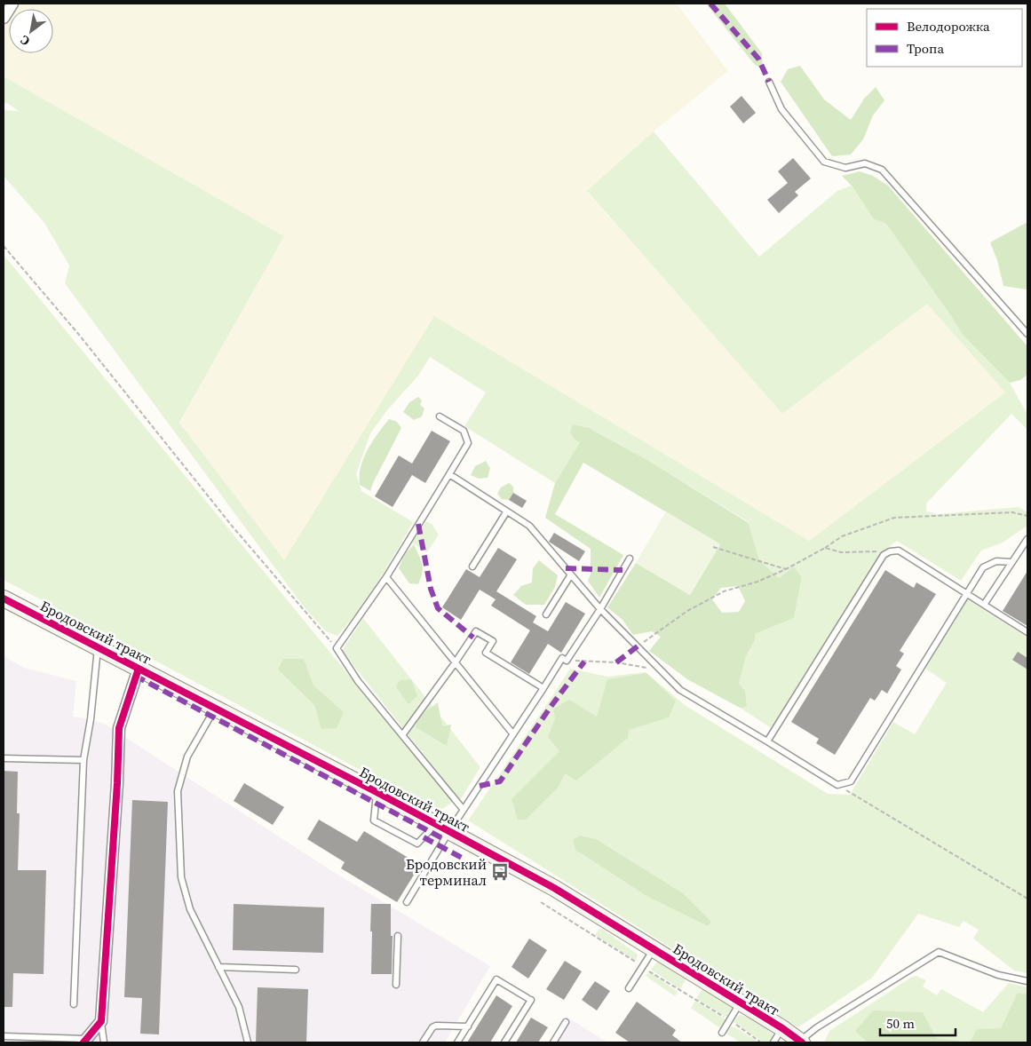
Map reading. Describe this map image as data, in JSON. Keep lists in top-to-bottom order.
{
  "streets": {
    "street": ["Бродовский тракт"]
  },
  "places": {
    "bus stop": ["Бродовский терминал"]
  },
  "legend": ["Велодорожка", "Тропа"],
  "scale_bar": "50 m",
  "north": "bottom left"
}
